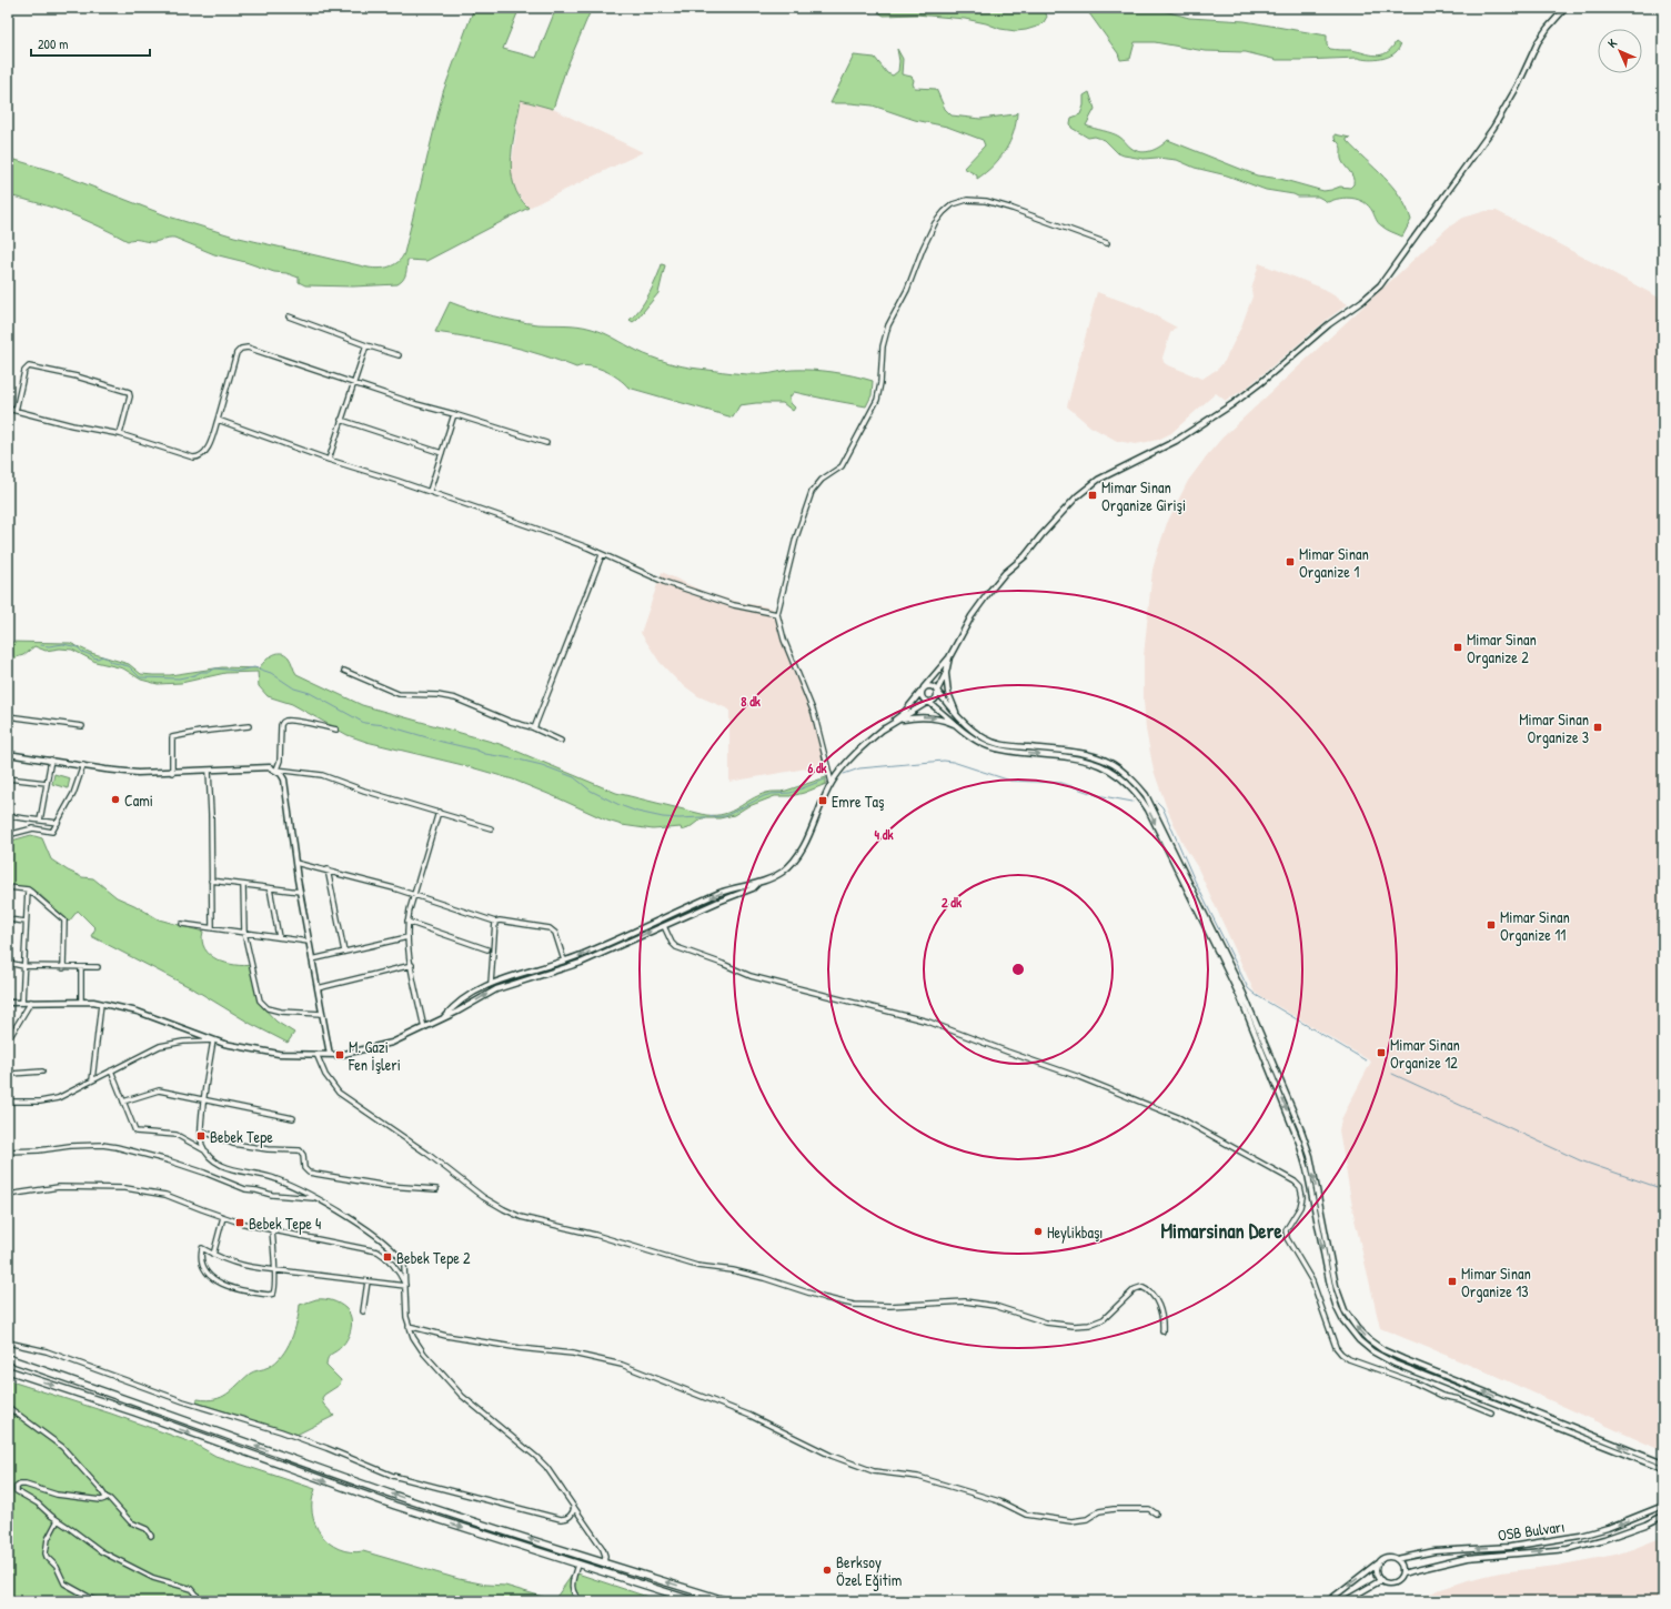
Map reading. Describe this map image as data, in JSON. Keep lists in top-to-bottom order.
{
  "streets": {
    "street": ["OSB Bulvarı"]
  },
  "districts": ["Mimarsinan Dere"],
  "places": {
    "transit": [
      "Mimar Sinan Organize Girişi",
      "Mimar Sinan Organize 1",
      "Mimar Sinan Organize 2",
      "Mimar Sinan Organize 3",
      "Emre Taş",
      "Mimar Sinan Organize 11",
      "Mimar Sinan Organize 12",
      "M. Gazi Fen İşleri",
      "Bebek Tepe",
      "Bebek Tepe 4",
      "Bebek Tepe 2",
      "Mimar Sinan Organize 13"
    ],
    "other": ["Cami", "Heylikbaşı", "Berksoy Özel Eğitim"]
  },
  "scale_bar": "200 m",
  "north": "top left",
  "rings": [
    "8 dk",
    "6 dk",
    "4 dk",
    "2 dk"
  ]
}
